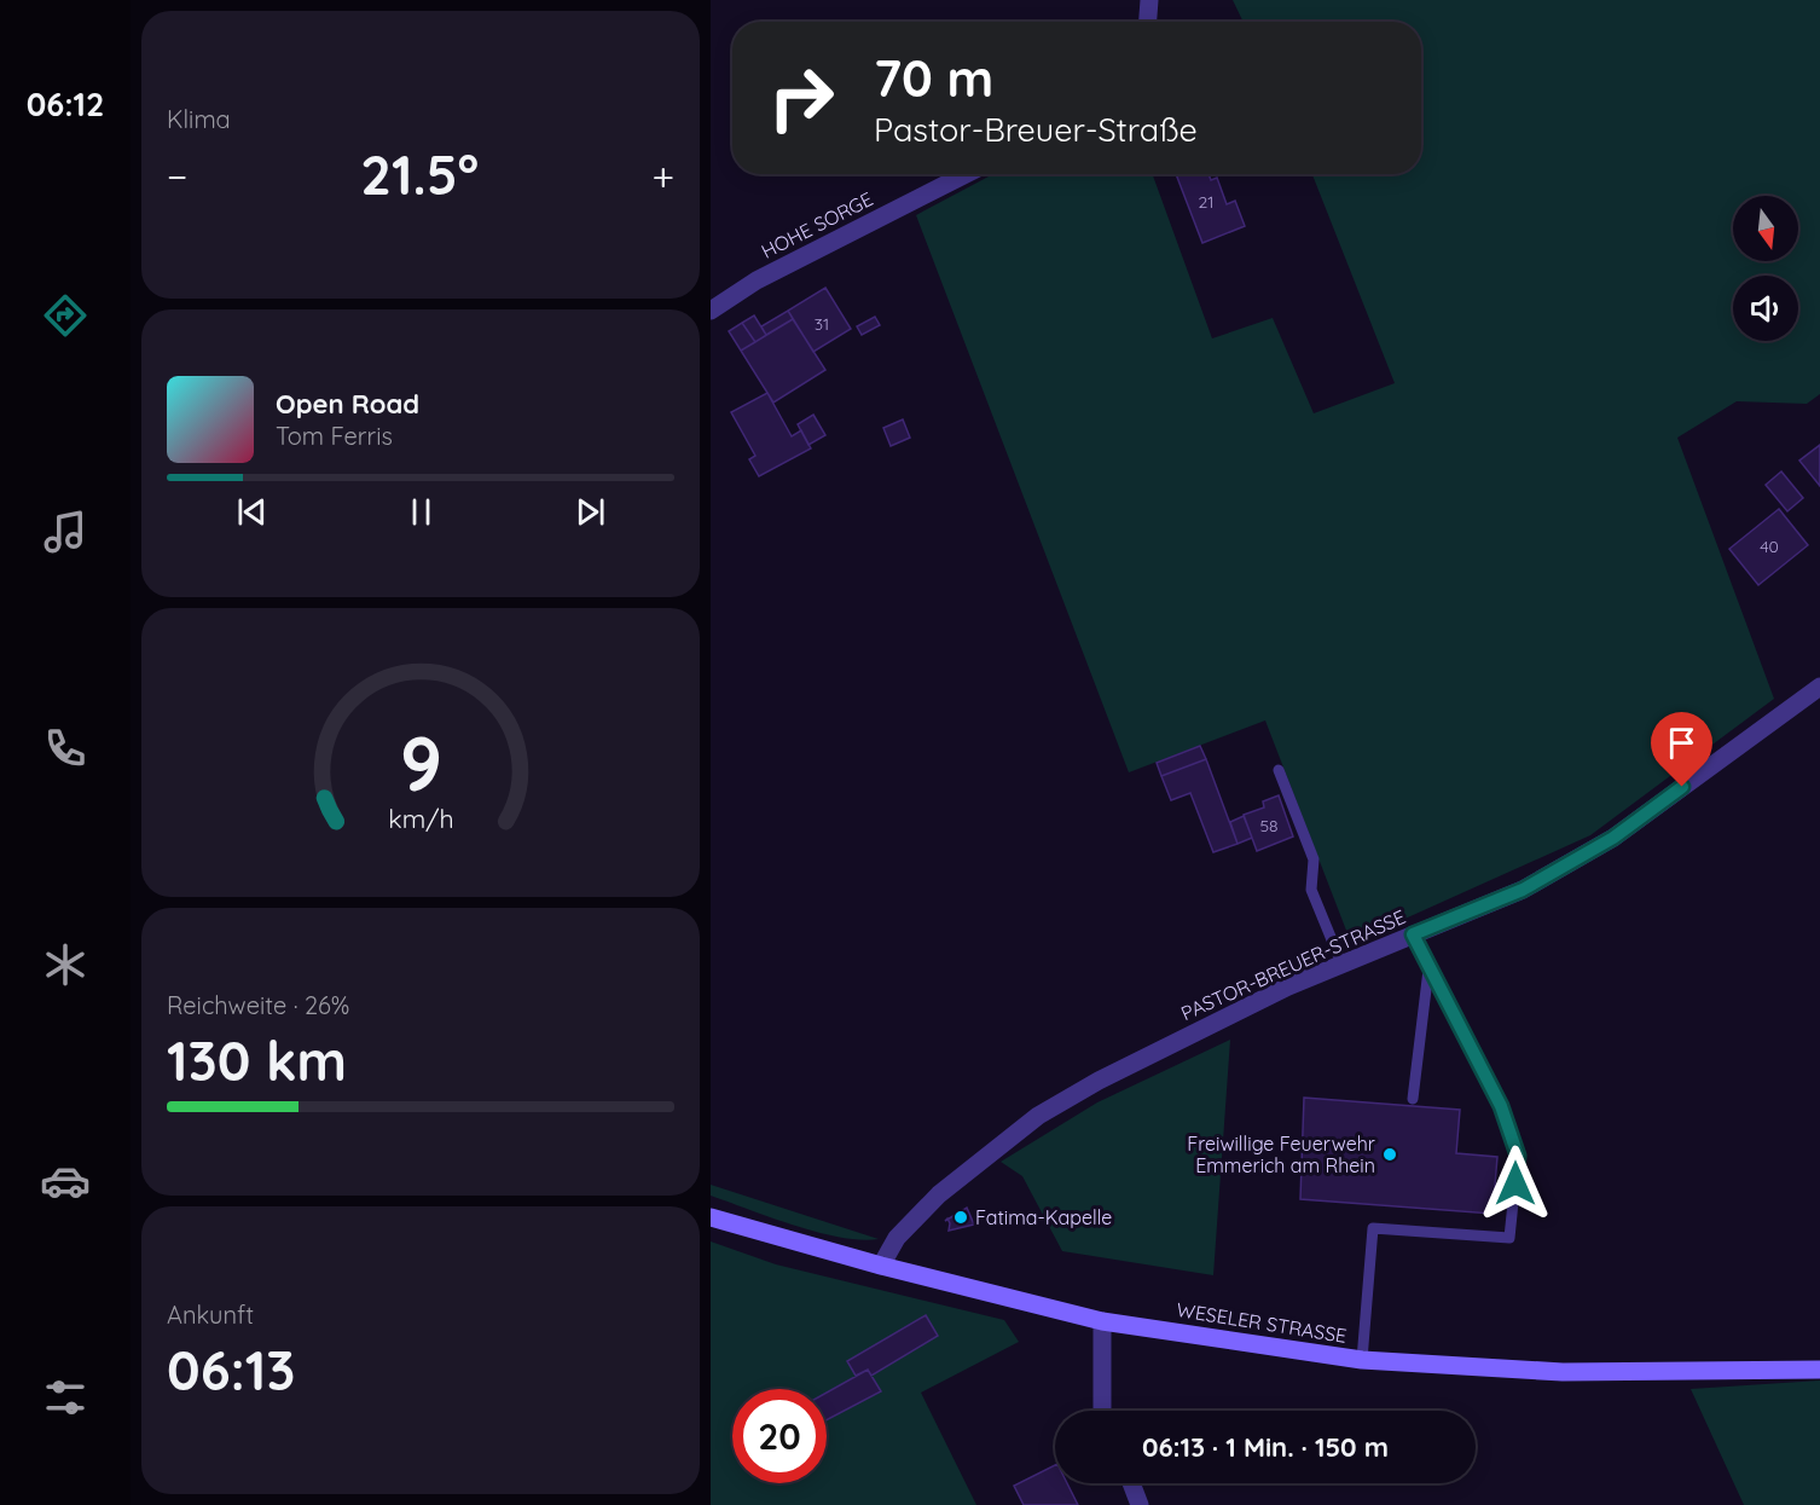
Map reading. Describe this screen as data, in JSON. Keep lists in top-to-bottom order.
{
  "streets": {
    "main road": ["WESELER STRASSE"],
    "street": ["HOHE SORGE", "PASTOR-BREUER-STRASSE"]
  },
  "crossings": [
    ["PASTOR-BREUER-STRASSE", "WESELER STRASSE"]
  ],
  "places": ["Freiwillige Feuerwehr Emmerich am Rhein", "Fatima-Kapelle"],
  "house_numbers": [
    "21",
    "31",
    "40",
    "58"
  ],
  "north": "bottom",
  "page": {
    "tabs": "06:12",
    "tile": [
      "Klima",
      ["Reichweite · 26%", "130 km"],
      ["Ankunft", "06:13"]
    ],
    "turn": ["70 m", "Pastor-Breuer-Straße"],
    "heat": ["−", "21.5°", "+"],
    "song": ["Open Road", "Tom Ferris"],
    "limit": "20",
    "trip": "06:13 · 1 Min. · 150 m",
    "gauge": ["9", "km/h"]
  }
}
